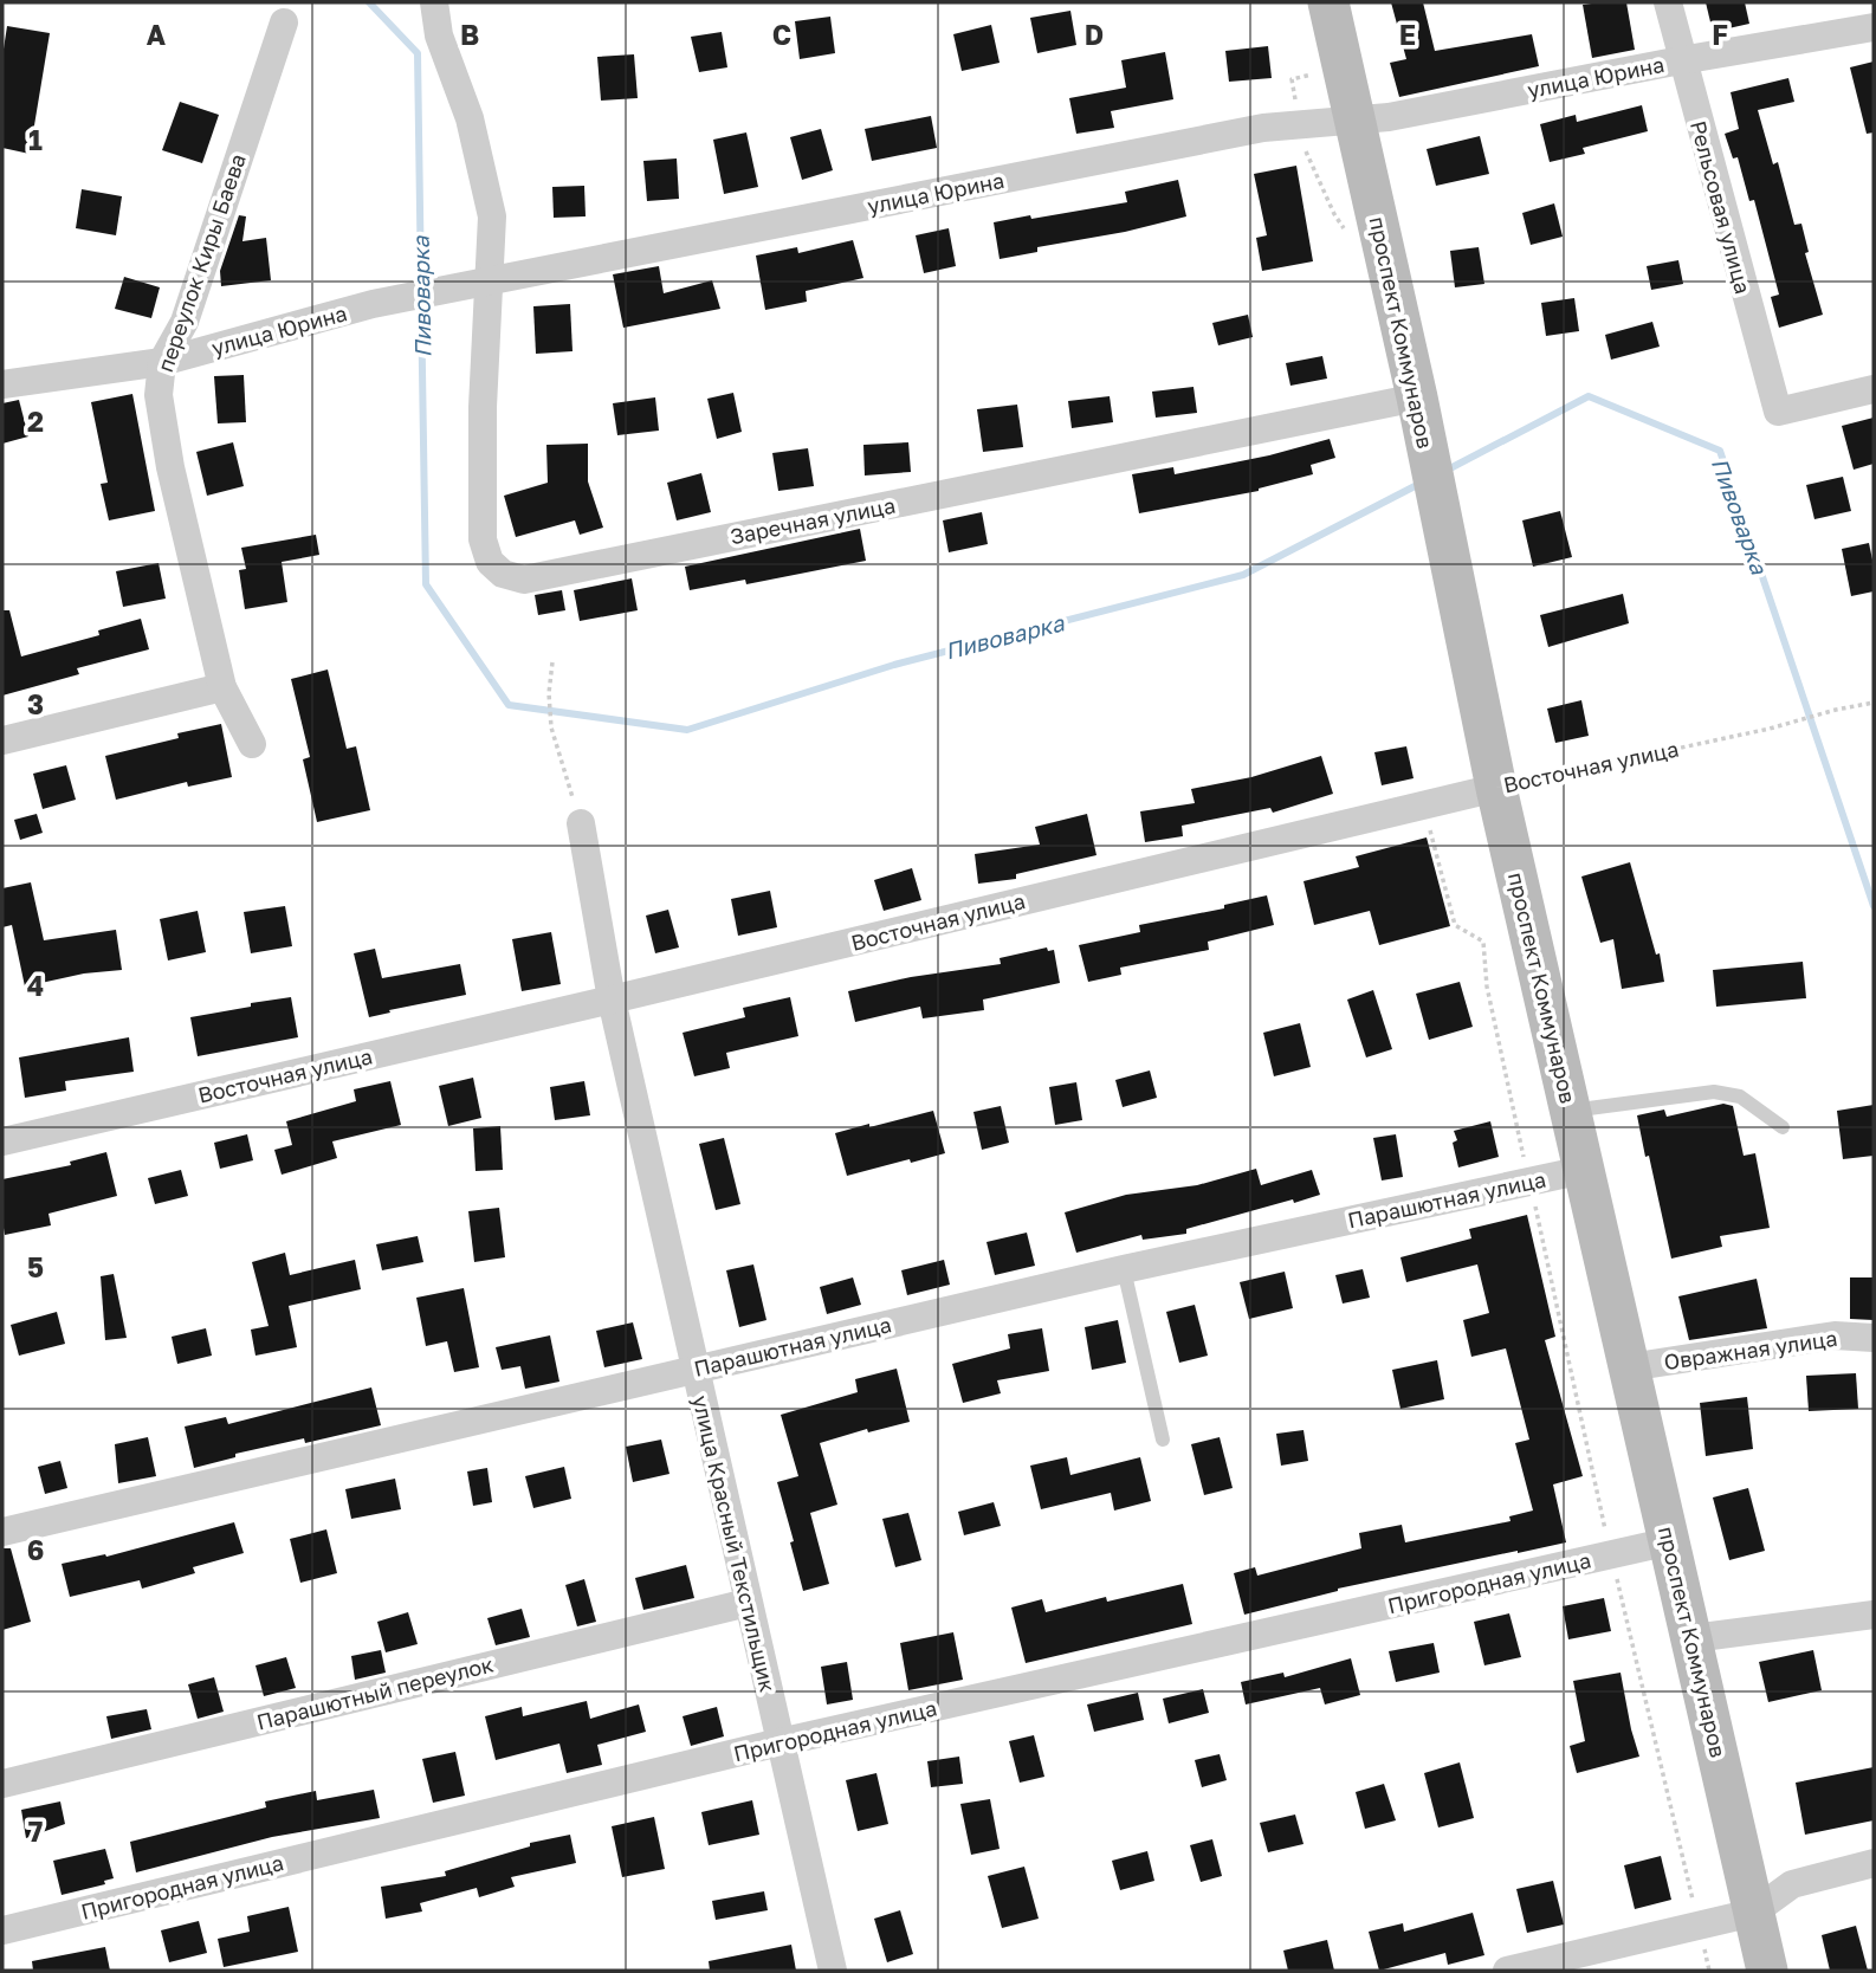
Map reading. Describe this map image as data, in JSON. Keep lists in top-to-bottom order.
{
  "streets": {
    "street": [
      "улица Юрина",
      "Рельсовая улица",
      "переулок Киры Баева",
      "проспект Коммунаров",
      "Заречная улица",
      "Восточная улица",
      "Парашютная улица",
      "Овражная улица",
      "улица Красный Текстильщик",
      "Пригородная улица",
      "Парашютный переулок"
    ]
  },
  "crossings": [
    ["улица Юрина", "Рельсовая улица"],
    ["улица Юрина", "переулок Киры Баева"],
    ["улица Юрина", "проспект Коммунаров"],
    ["улица Юрина", "Заречная улица"],
    ["проспект Коммунаров", "Заречная улица"],
    ["проспект Коммунаров", "Восточная улица"],
    ["проспект Коммунаров", "Парашютная улица"],
    ["проспект Коммунаров", "Овражная улица"],
    ["проспект Коммунаров", "Пригородная улица"],
    ["Восточная улица", "улица Красный Текстильщик"],
    ["Парашютная улица", "улица Красный Текстильщик"],
    ["улица Красный Текстильщик", "Пригородная улица"],
    ["улица Красный Текстильщик", "Парашютный переулок"]
  ],
  "water": ["Пивоварка"],
  "grid": {
    "columns": [
      "A",
      "B",
      "C",
      "D",
      "E",
      "F"
    ],
    "rows": [
      "1",
      "2",
      "3",
      "4",
      "5",
      "6",
      "7"
    ]
  }
}
